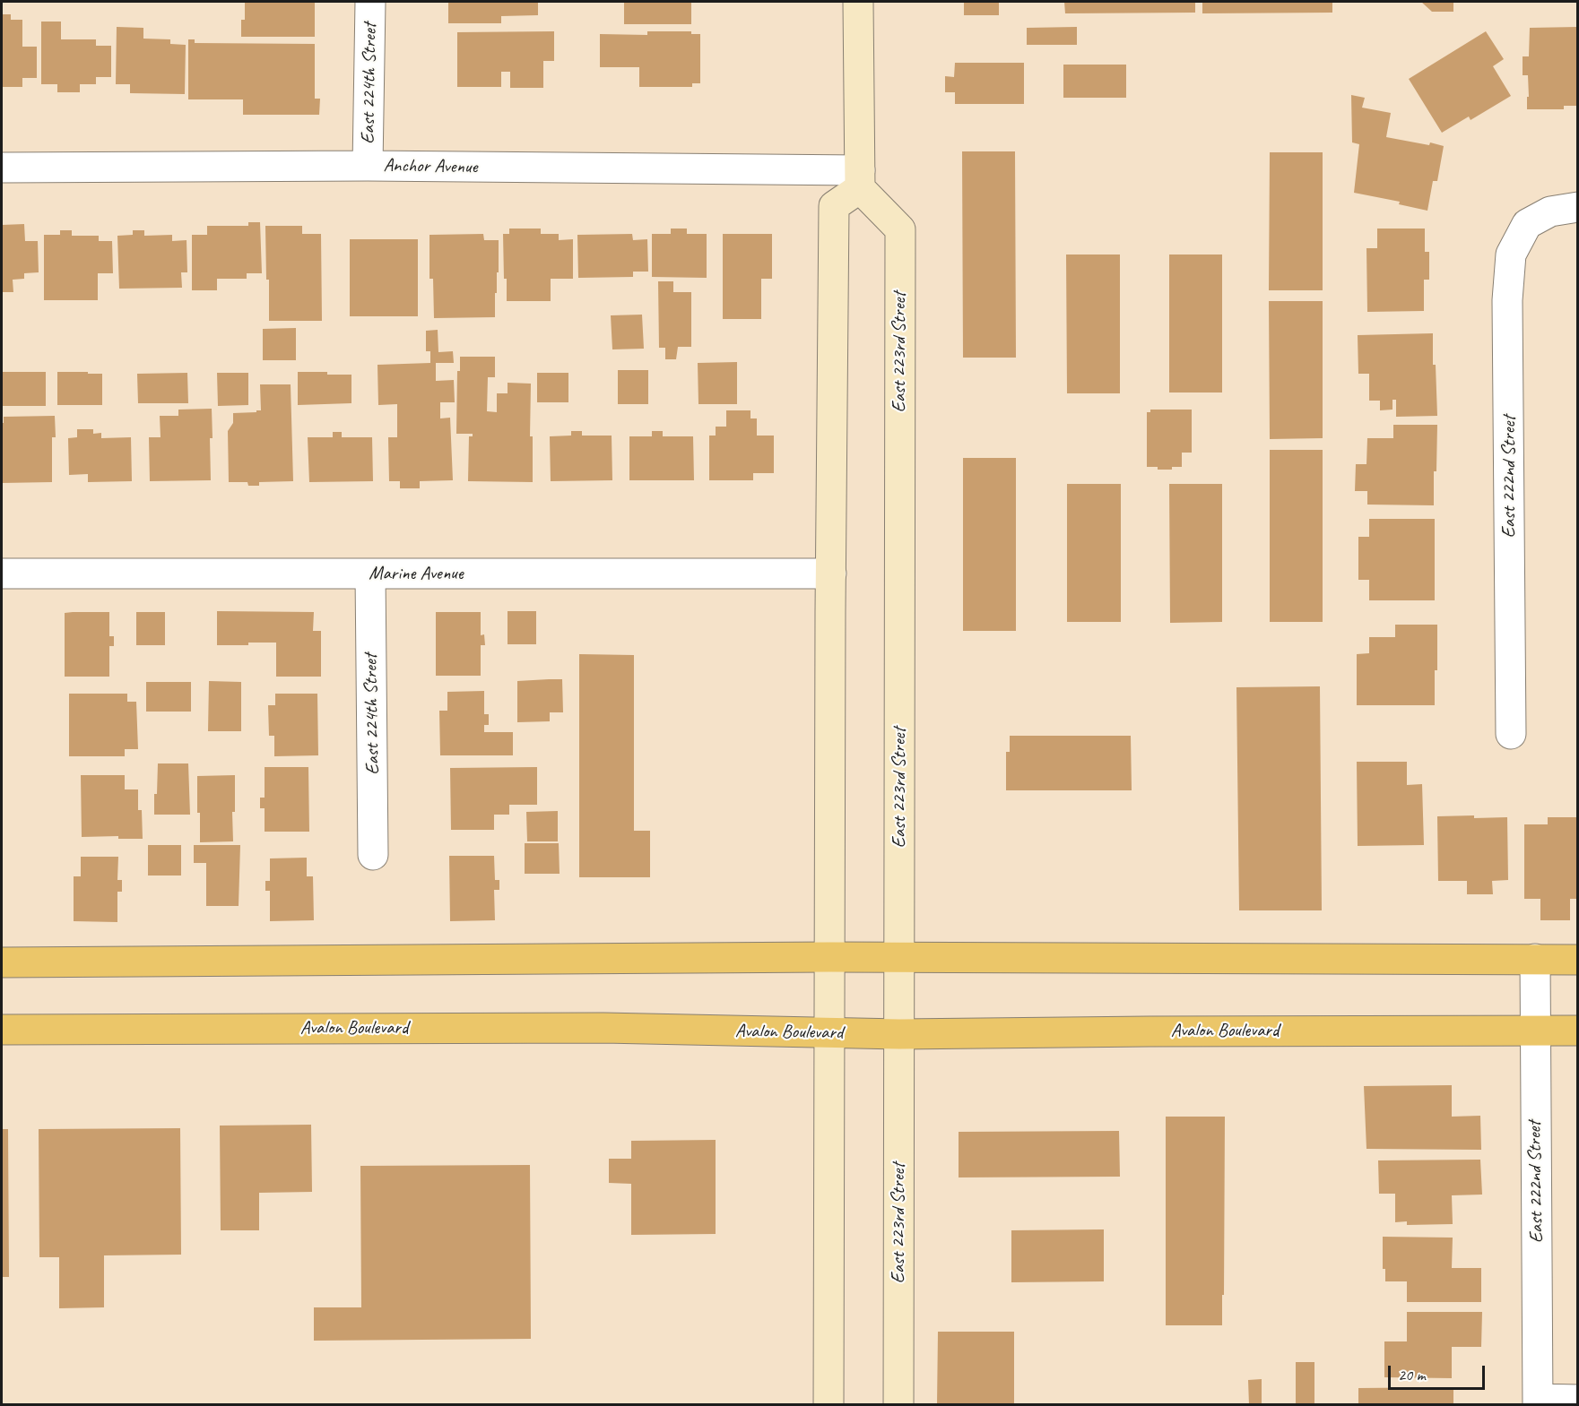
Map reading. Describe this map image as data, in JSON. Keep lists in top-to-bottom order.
{
  "streets": {
    "main road": ["East 223rd Street", "Avalon Boulevard"],
    "street": [
      "East 224th Street",
      "Anchor Avenue",
      "East 222nd Street",
      "Marine Avenue"
    ]
  },
  "crossings": [
    ["East 224th Street", "Anchor Avenue"],
    ["East 224th Street", "Marine Avenue"],
    ["Anchor Avenue", "East 223rd Street"],
    ["East 223rd Street", "Avalon Boulevard"],
    ["East 222nd Street", "Avalon Boulevard"]
  ],
  "scale_bar": "20 m"
}
